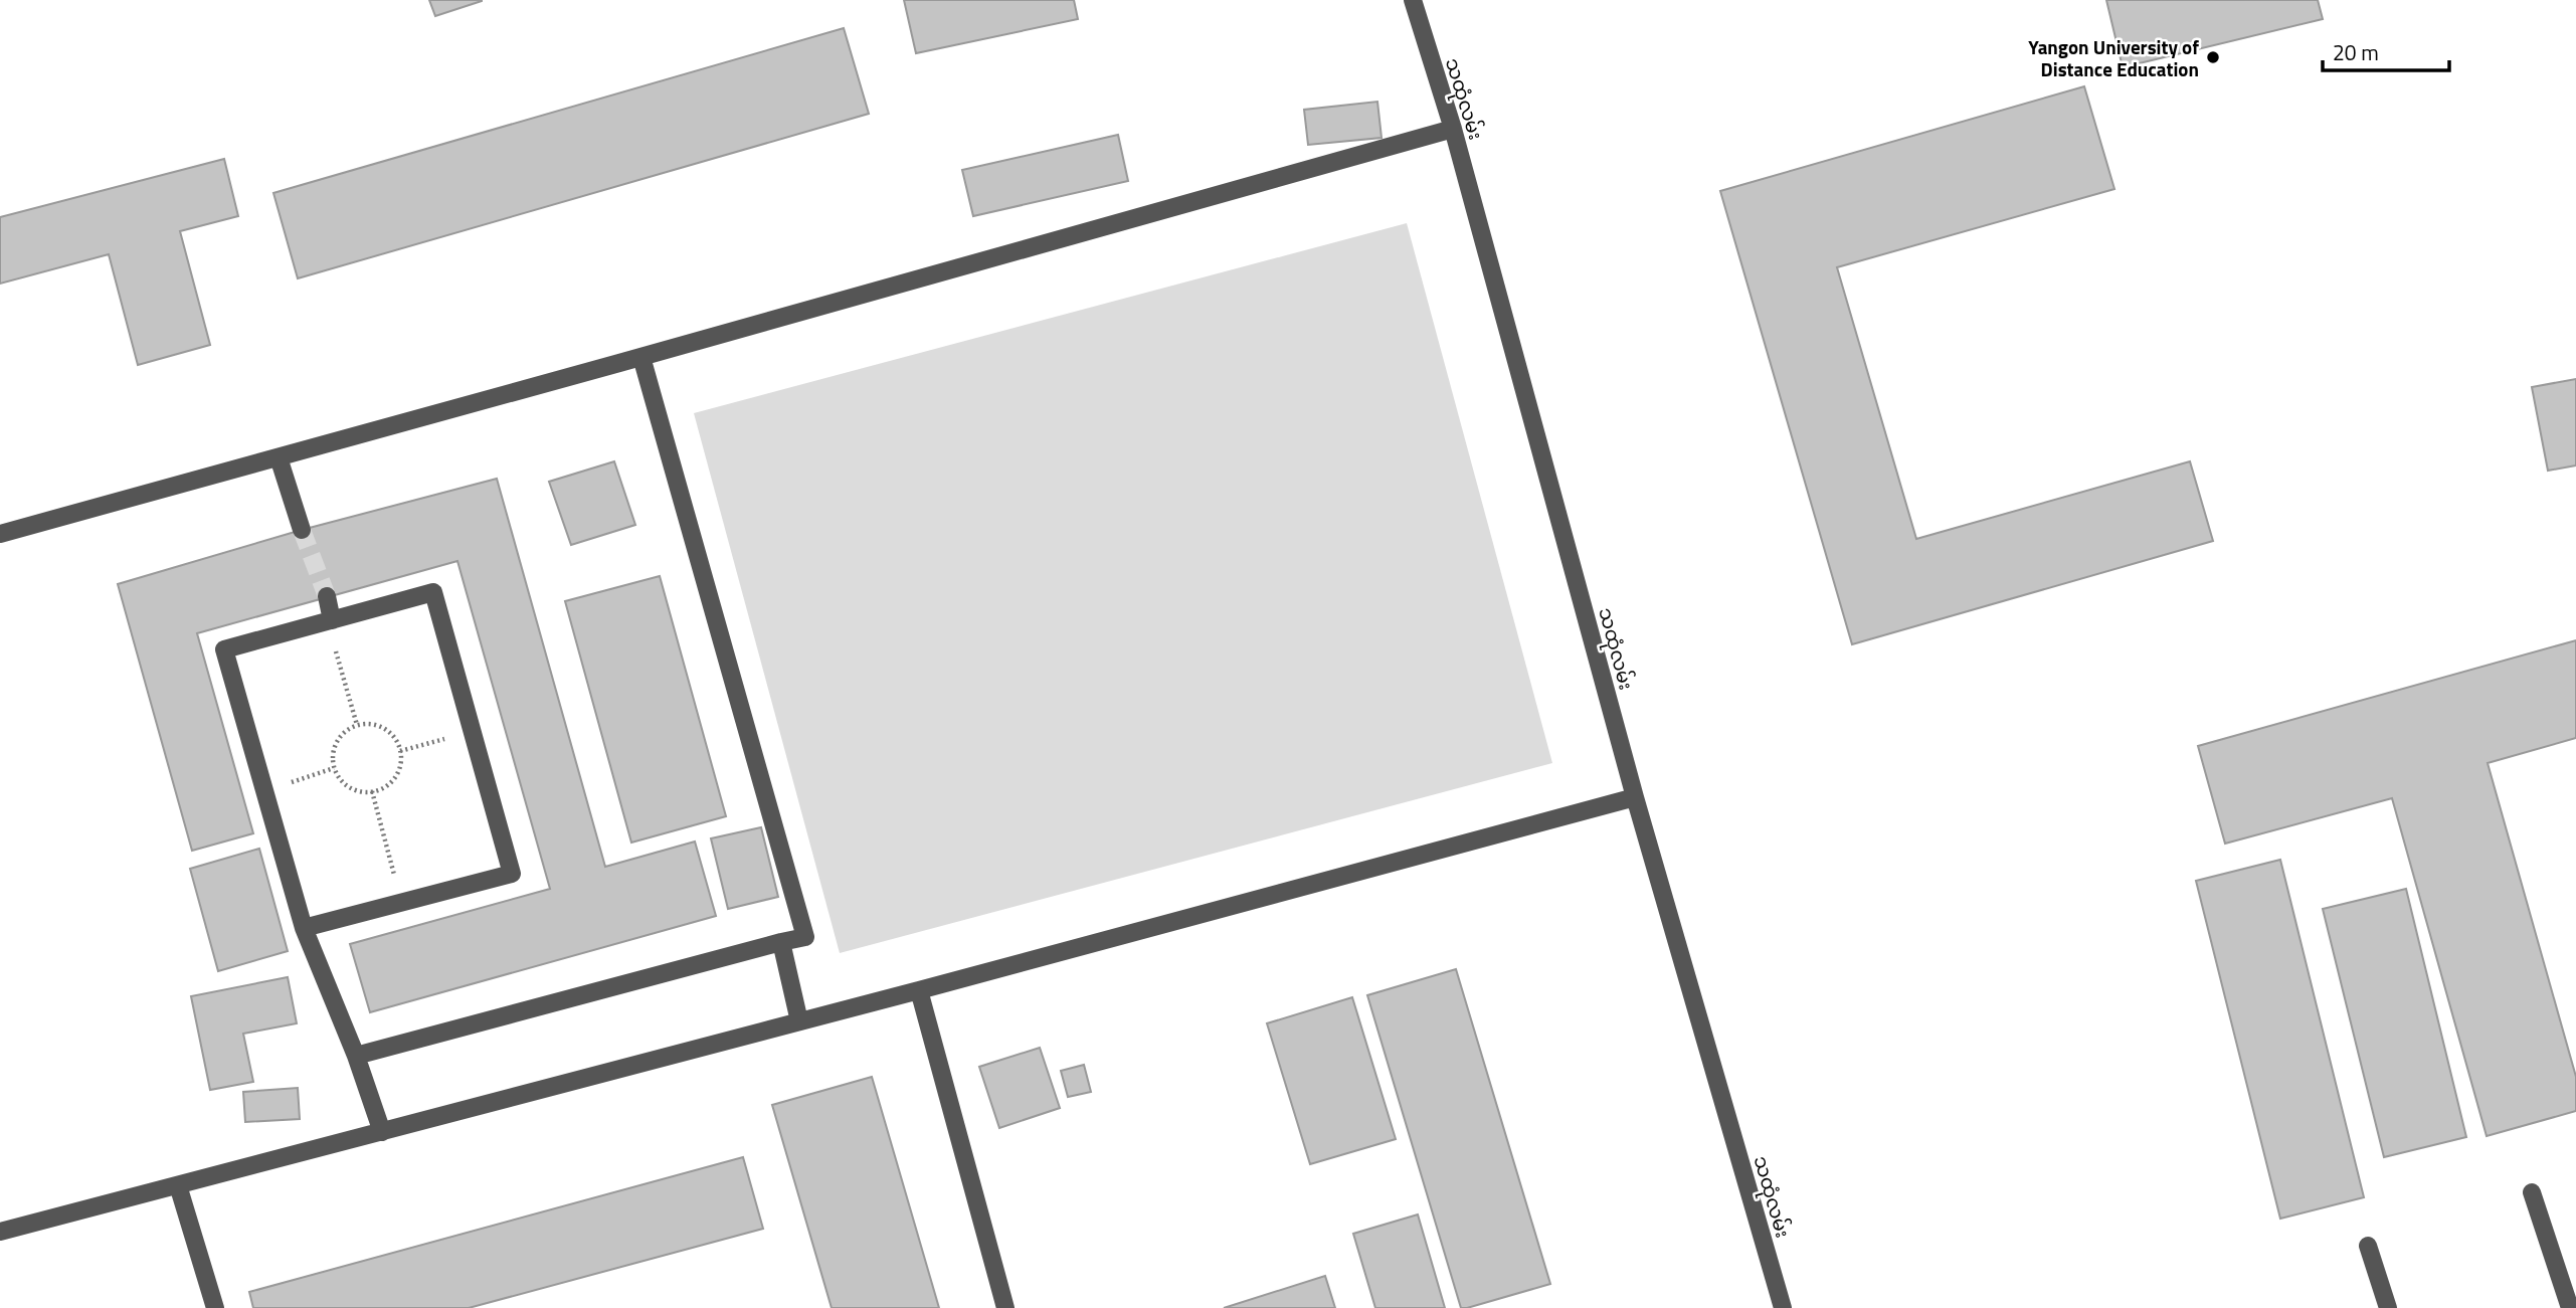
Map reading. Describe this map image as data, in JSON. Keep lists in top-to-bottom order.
{
  "streets": {
    "street": ["သထုံလမ်း"]
  },
  "places": ["Yangon University of Distance Education"],
  "scale_bar": "20 m"
}
